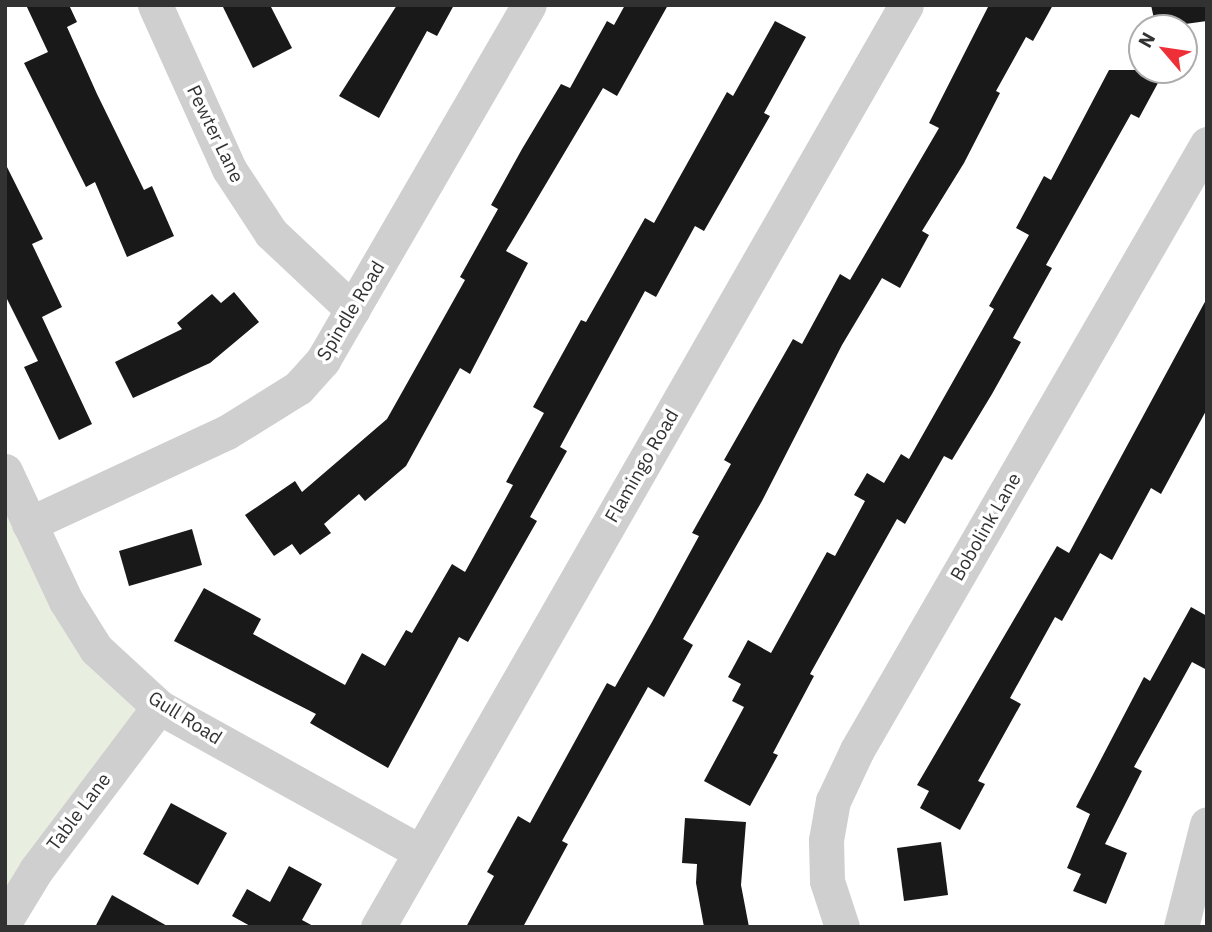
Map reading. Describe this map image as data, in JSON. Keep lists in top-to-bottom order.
{
  "streets": {
    "street": [
      "Pewter Lane",
      "Spindle Road",
      "Flamingo Road",
      "Bobolink Lane",
      "Gull Road",
      "Table Lane"
    ]
  },
  "crossings": [
    ["Pewter Lane", "Spindle Road"],
    ["Spindle Road", "Gull Road"],
    ["Flamingo Road", "Gull Road"],
    ["Gull Road", "Table Lane"]
  ],
  "north": "top left"
}
